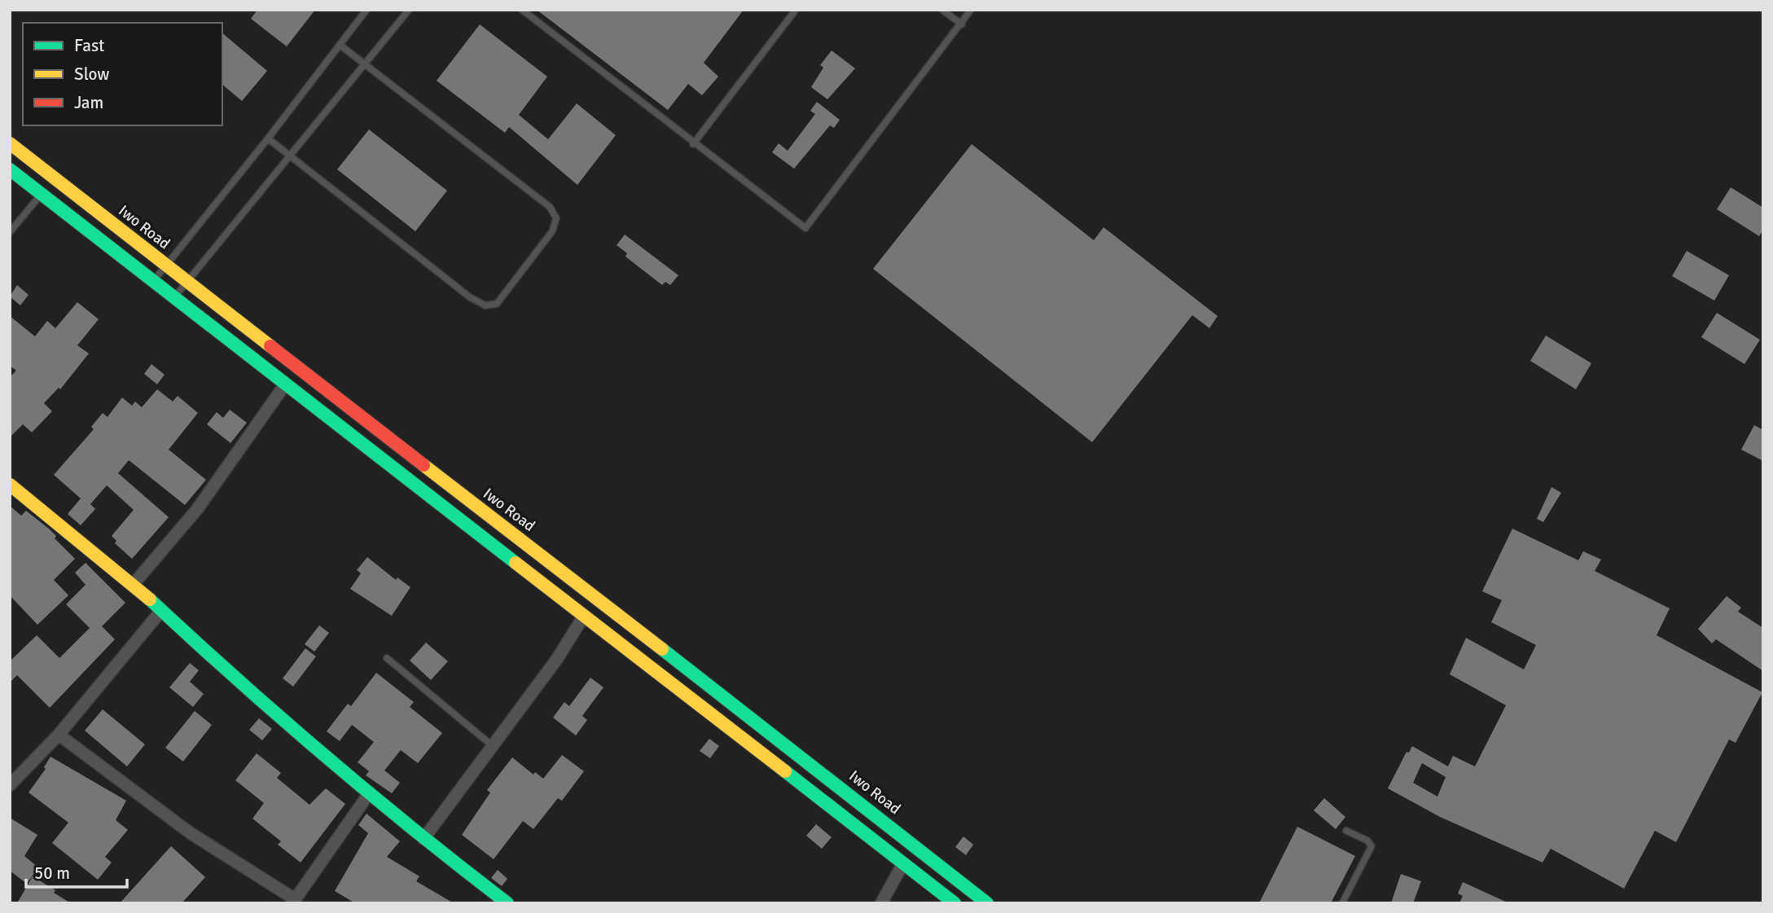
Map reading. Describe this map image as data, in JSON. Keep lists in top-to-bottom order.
{
  "streets": {
    "main road": ["Iwo Road"]
  },
  "legend": ["Fast", "Slow", "Jam"],
  "scale_bar": "50 m"
}
